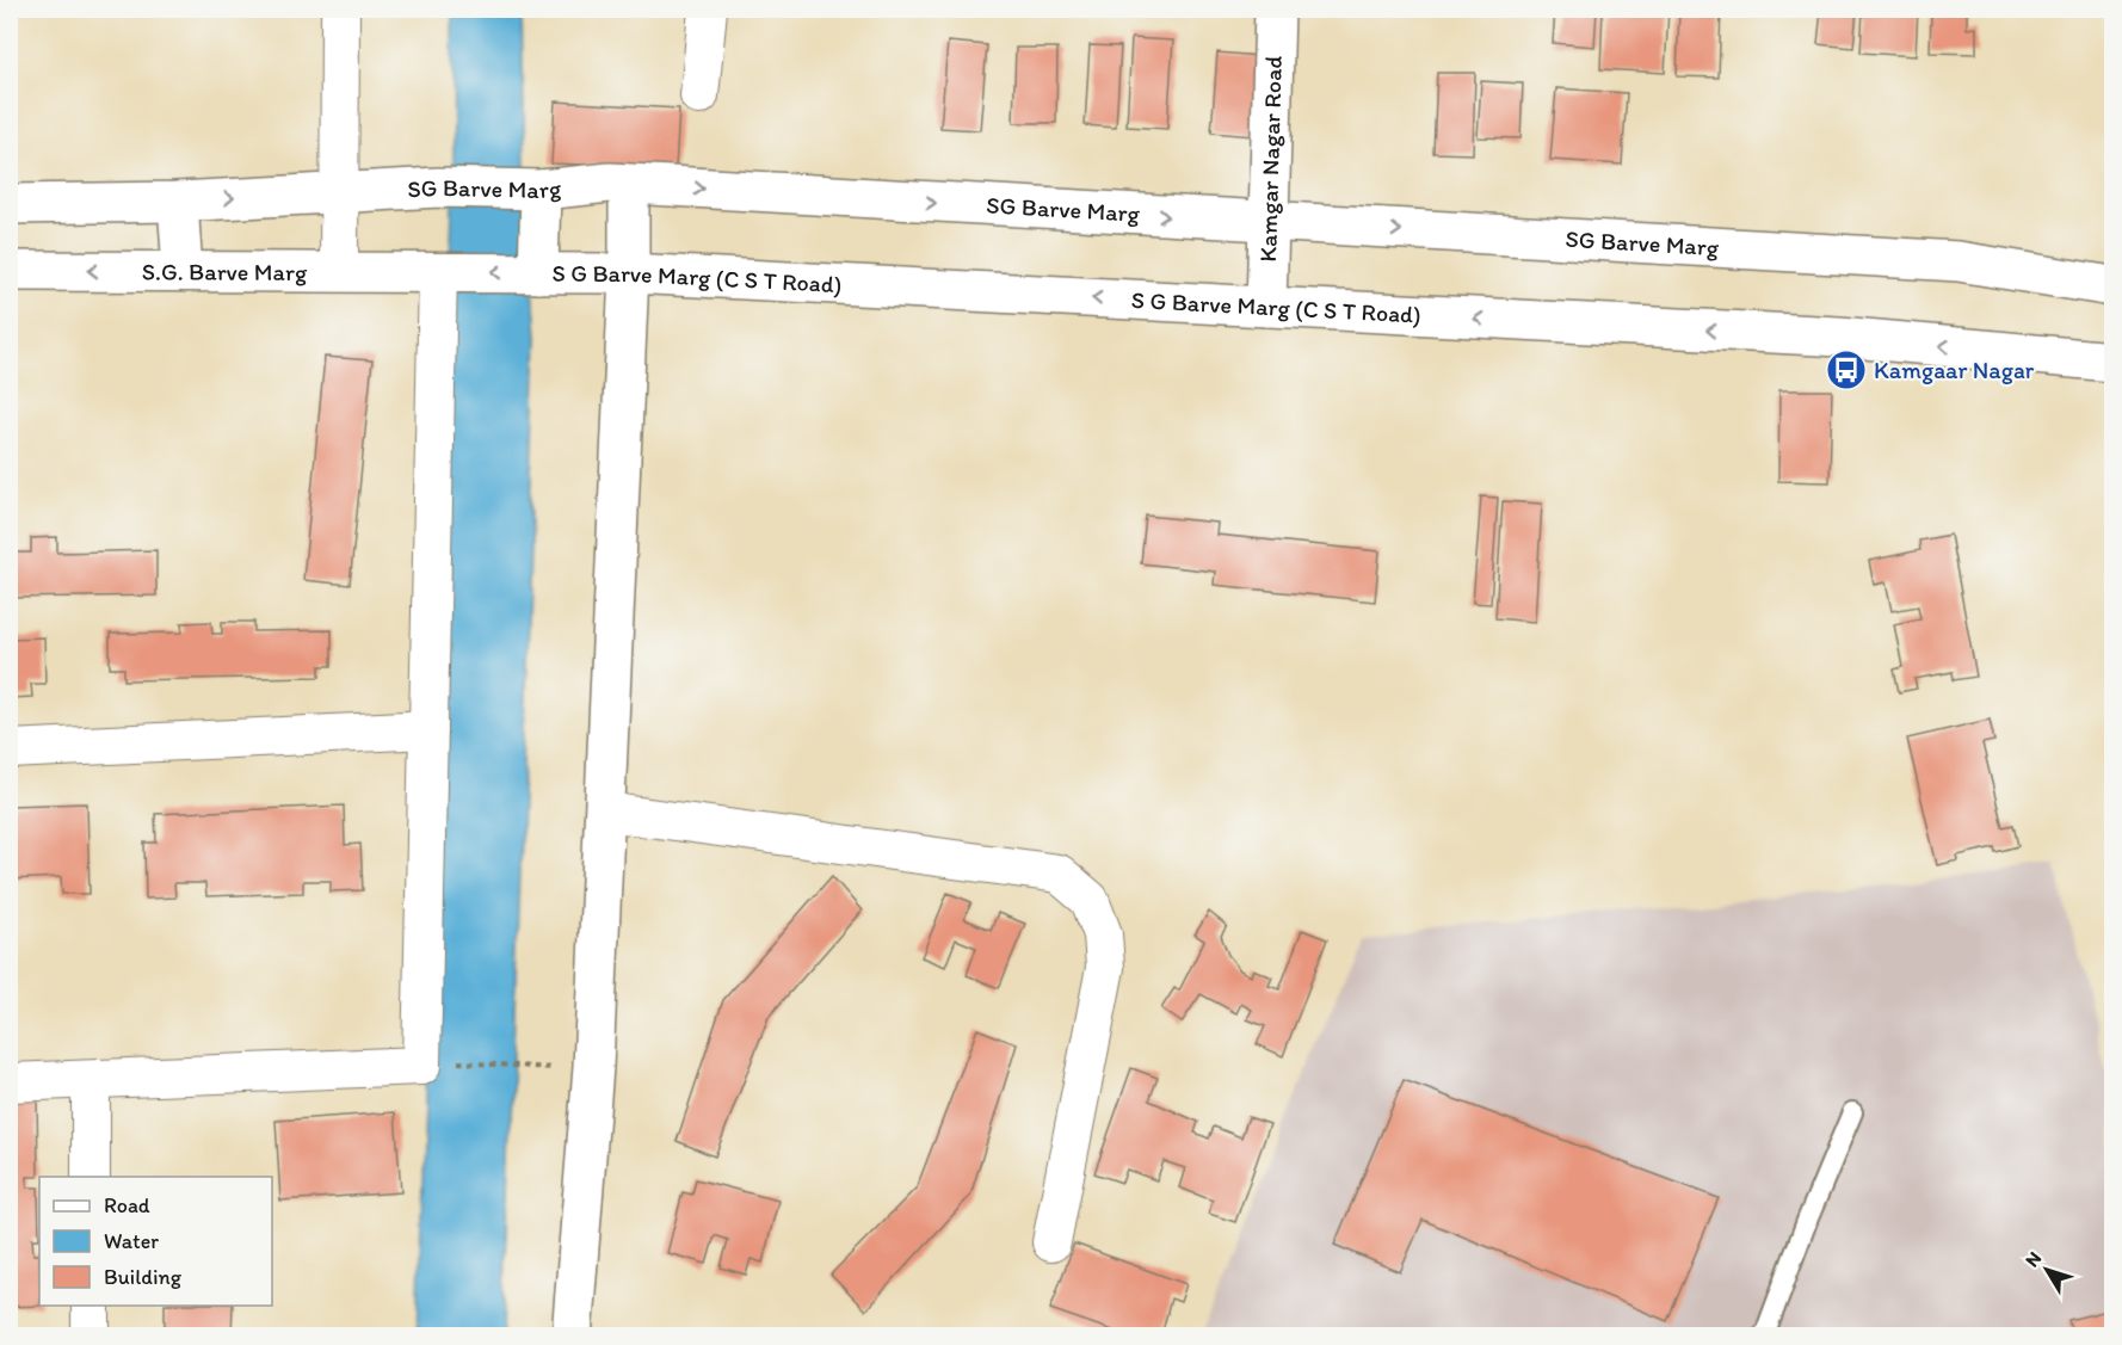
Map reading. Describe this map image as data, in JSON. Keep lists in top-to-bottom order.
{
  "streets": {
    "main road": [
      "Kamgar Nagar Road",
      "SG Barve Marg",
      "S.G. Barve Marg",
      "S G Barve Marg (C S T Road)"
    ]
  },
  "crossings": [
    ["Kamgar Nagar Road", "SG Barve Marg"],
    ["Kamgar Nagar Road", "S G Barve Marg (C S T Road)"],
    ["S.G. Barve Marg", "S G Barve Marg (C S T Road)"]
  ],
  "one_way": ["SG Barve Marg", "S.G. Barve Marg", "S G Barve Marg (C S T Road)"],
  "places": {
    "bus stop": ["Kamgaar Nagar"]
  },
  "legend": ["Road", "Water", "Building"],
  "north": "top left"
}
